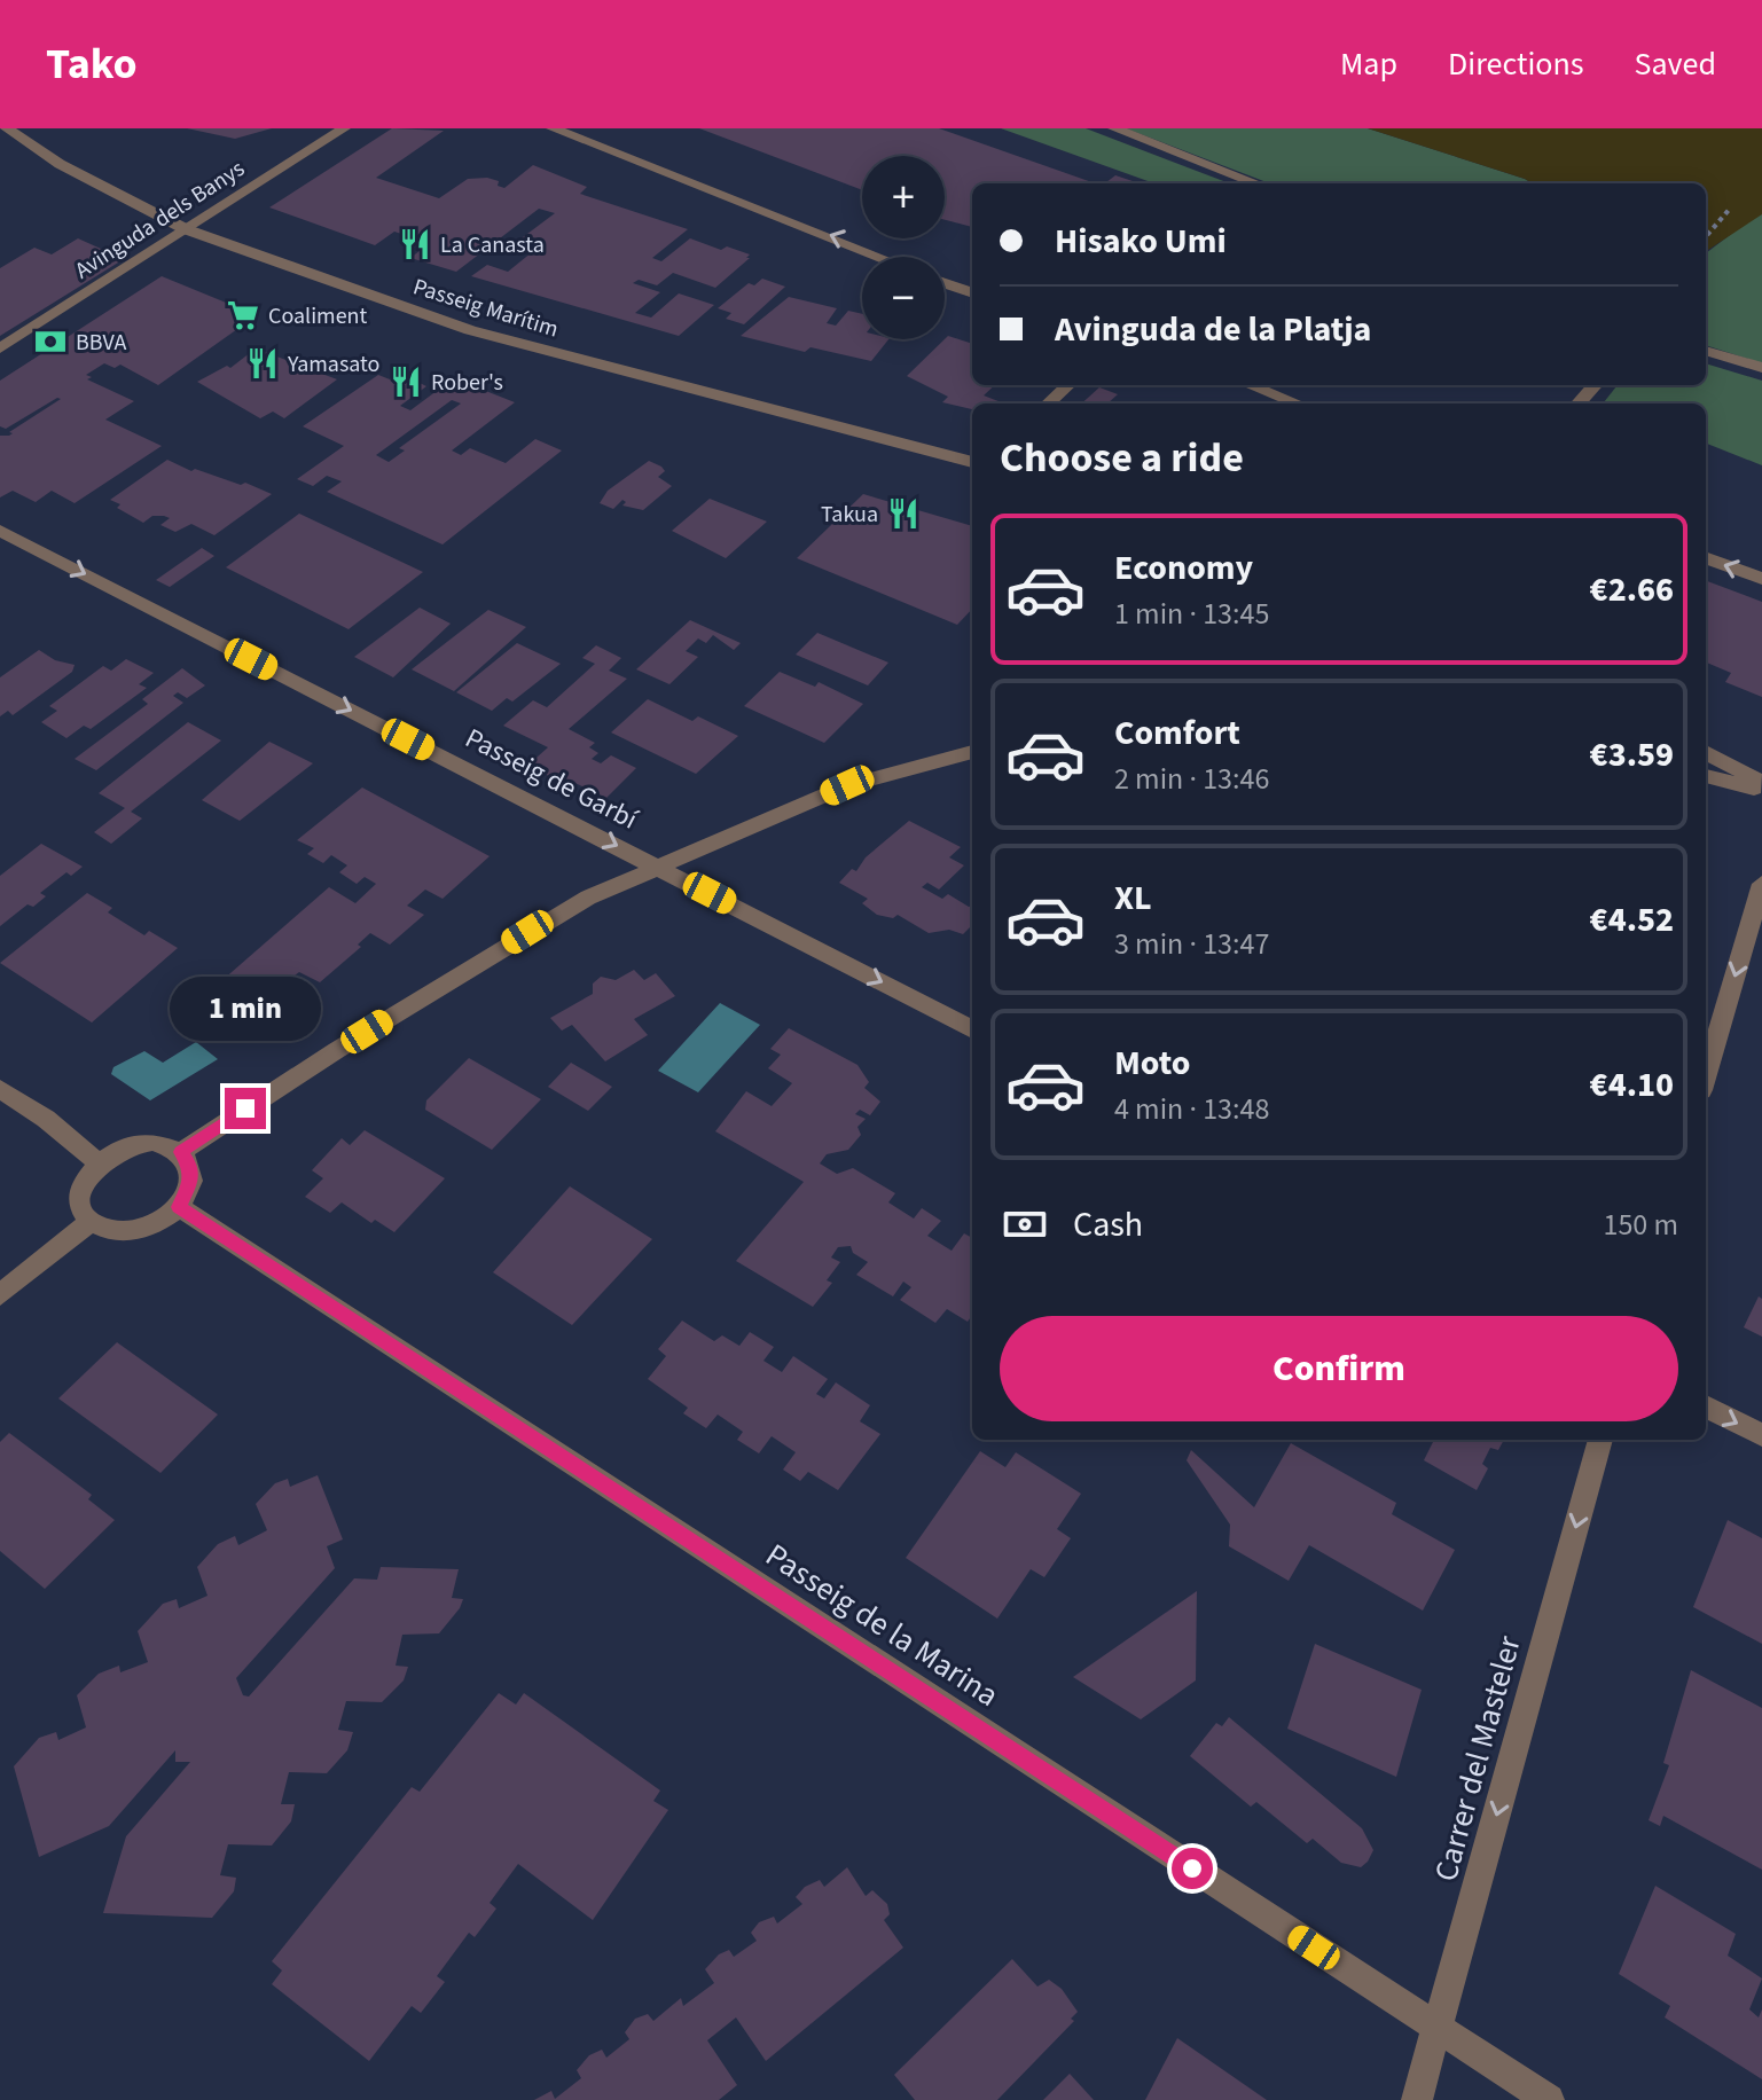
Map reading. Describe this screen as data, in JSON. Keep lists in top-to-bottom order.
{
  "streets": {
    "street": [
      "Avinguda dels Banys",
      "Passeig Marítim",
      "Passeig de Garbí",
      "Passeig de la Marina",
      "Carrer del Masteler"
    ]
  },
  "crossings": [
    ["Avinguda dels Banys", "Passeig Marítim"],
    ["Passeig de la Marina", "Carrer del Masteler"]
  ],
  "one_way": ["Passeig de Garbí", "Carrer del Masteler"],
  "places": {
    "restaurant": [
      "La Canasta",
      "Yamasato",
      "Rober's",
      "Takua"
    ],
    "supermarket": ["Coaliment"],
    "bank": ["BBVA"]
  },
  "page": {
    "header": "Tako",
    "nav": ["Map", "Directions", "Saved"],
    "map_buttons": ["+", "−"],
    "banner": ["Hisako Umi", "Avinguda de la Platja"],
    "heading": "Choose a ride",
    "list": [
      {
        "name": "Economy",
        "note": "1 min · 13:45",
        "value": "€2.66"
      },
      {
        "name": "Comfort",
        "note": "2 min · 13:46",
        "value": "€3.59"
      },
      {
        "name": "XL",
        "note": "3 min · 13:47",
        "value": "€4.52"
      },
      {
        "name": "Moto",
        "note": "4 min · 13:48",
        "value": "€4.10"
      }
    ],
    "bubble": "1 min",
    "pay": ["Cash", "150 m"],
    "buttons": "Confirm"
  }
}
